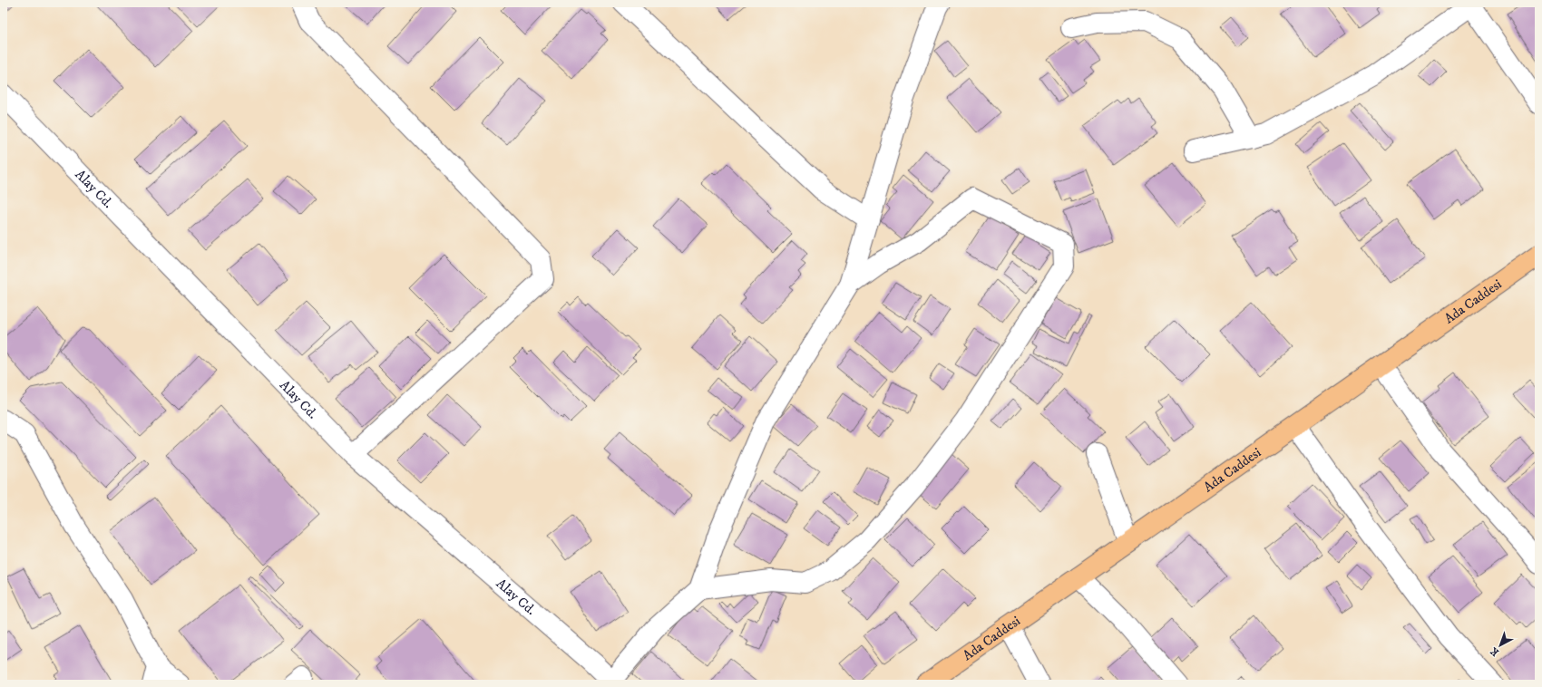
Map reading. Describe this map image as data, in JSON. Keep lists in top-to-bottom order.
{
  "streets": {
    "main road": ["Ada Caddesi"],
    "street": ["Alay Cd."]
  },
  "north": "bottom left"
}
